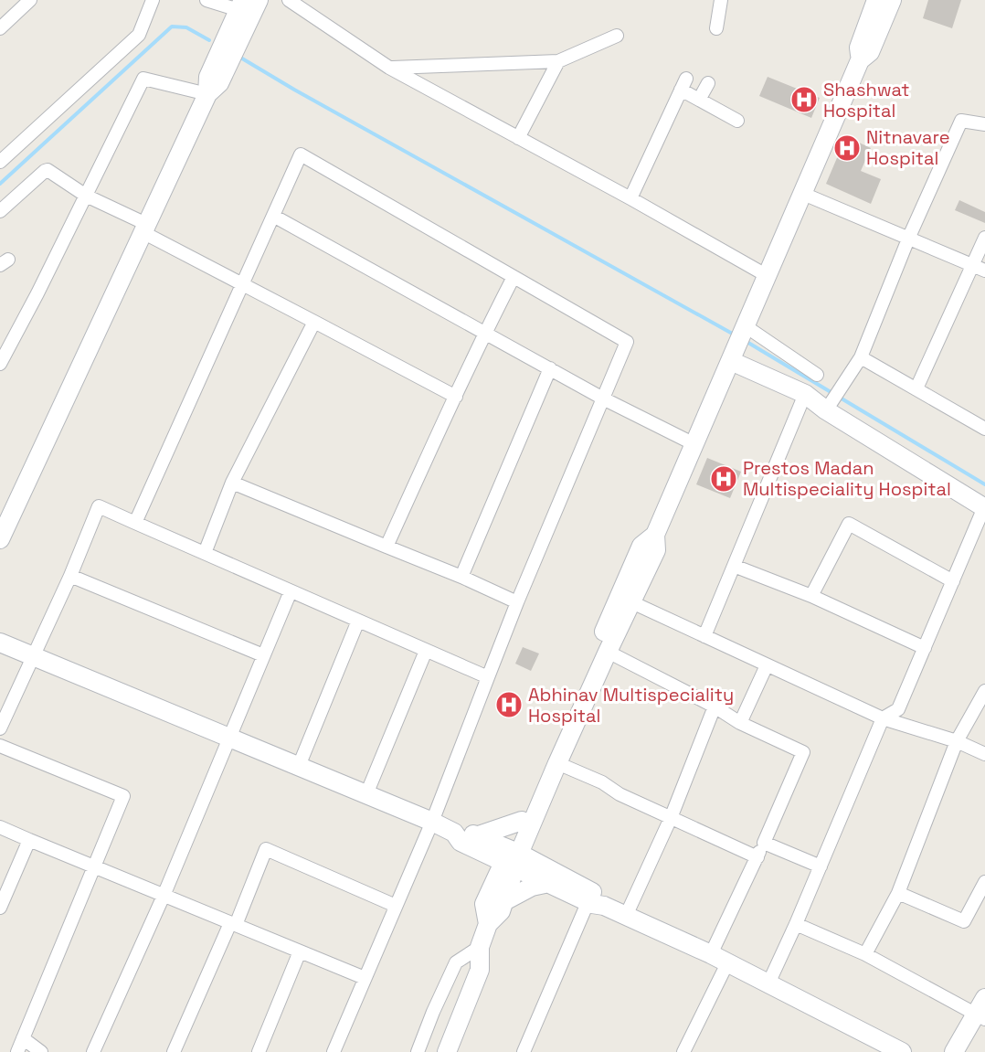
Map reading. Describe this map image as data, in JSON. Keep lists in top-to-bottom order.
{
  "places": {
    "hospital": [
      "Shashwat Hospital",
      "Nitnavare Hospital",
      "Prestos Madan Multispeciality Hospital",
      "Abhinav Multispeciality Hospital"
    ]
  }
}
